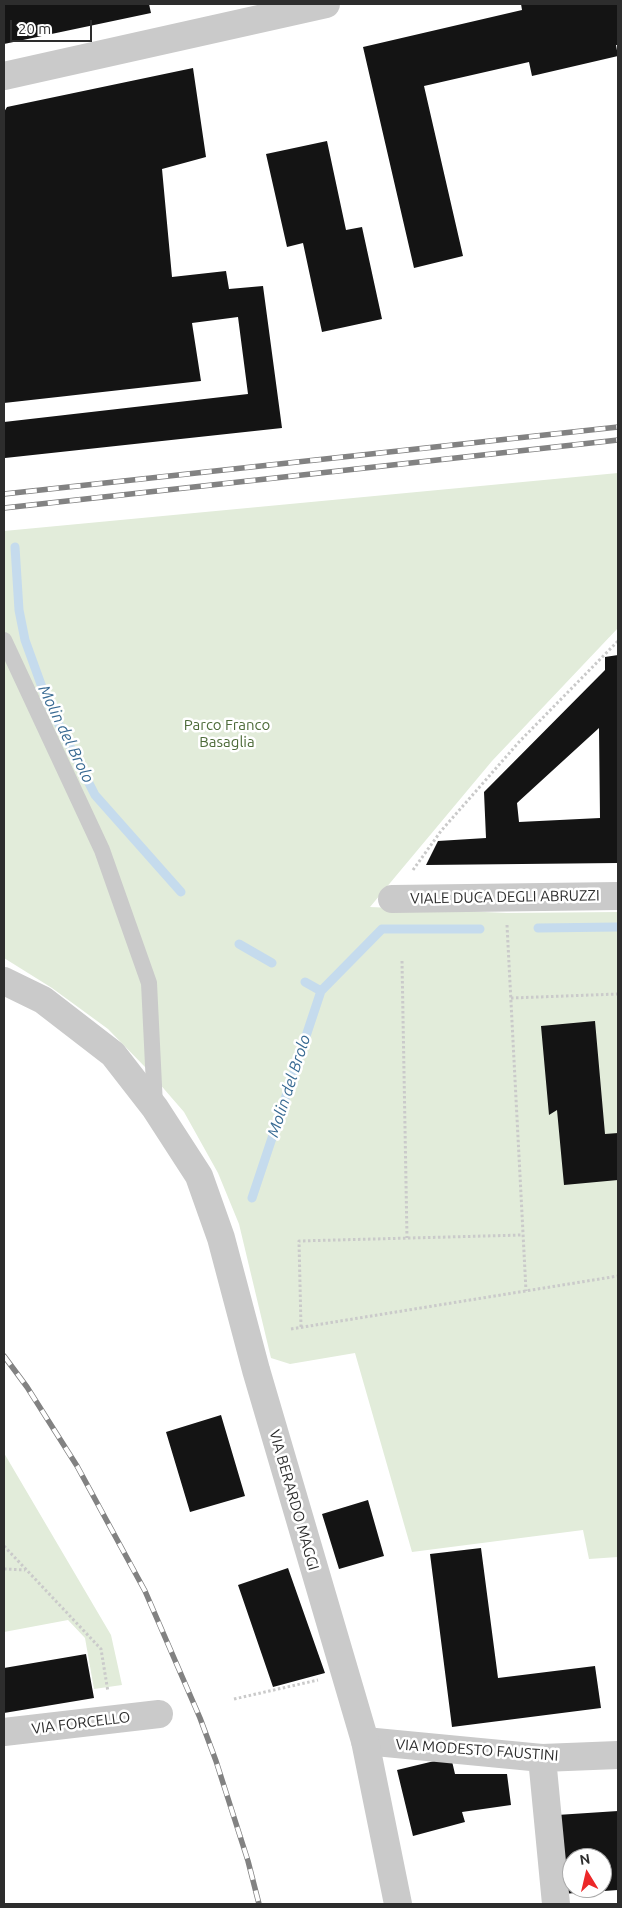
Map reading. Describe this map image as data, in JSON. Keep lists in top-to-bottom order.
{
  "streets": {
    "street": [
      "VIALE DUCA DEGLI ABRUZZI",
      "VIA BERARDO MAGGI",
      "VIA FORCELLO",
      "VIA MODESTO FAUSTINI"
    ]
  },
  "crossings": [
    ["VIA BERARDO MAGGI", "VIA MODESTO FAUSTINI"]
  ],
  "water": ["Molin del Brolo"],
  "parks": ["Parco Franco Basaglia"],
  "scale_bar": "20 m",
  "north": "top"
}
